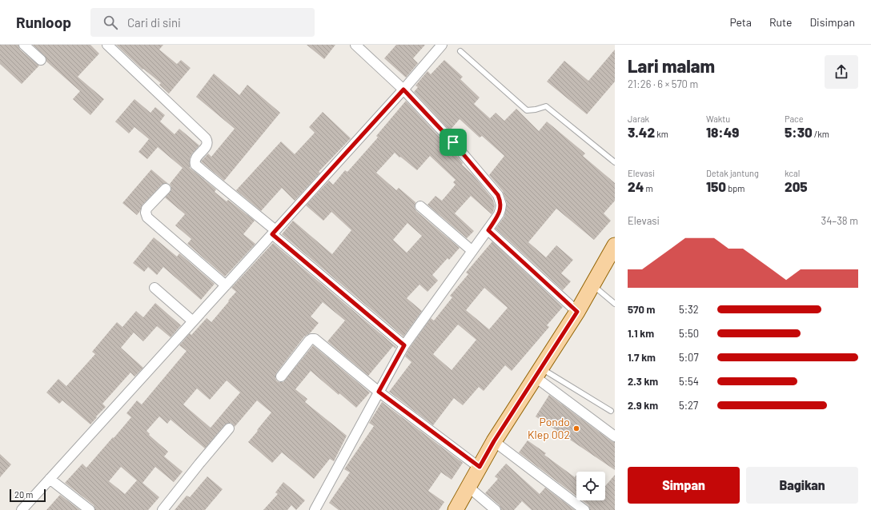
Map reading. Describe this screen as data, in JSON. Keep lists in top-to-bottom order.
{
  "places": ["Pondo Klep 002"],
  "scale_bar": "20 m",
  "page": {
    "header": "Runloop",
    "search": "Cari di sini",
    "nav": ["Peta", "Rute", "Disimpan"],
    "heading": ["Lari malam", "21:26 · 6 × 570 m"],
    "stats": [
      ["Jarak", "3.42 km"],
      ["Waktu", "18:49"],
      ["Pace", "5:30 /km"],
      ["Elevasi", "24 m"],
      ["Detak jantung", "150 bpm"],
      ["kcal", "205"]
    ],
    "chart": ["Elevasi", "34–38 m"],
    "list": [
      {
        "name": "570 m",
        "note": "5:32"
      },
      {
        "name": "1.1 km",
        "note": "5:50"
      },
      {
        "name": "1.7 km",
        "note": "5:07"
      },
      {
        "name": "2.3 km",
        "note": "5:54"
      },
      {
        "name": "2.9 km",
        "note": "5:27"
      }
    ],
    "buttons": ["Simpan", "Bagikan"],
    "scale": "20 m"
  }
}
